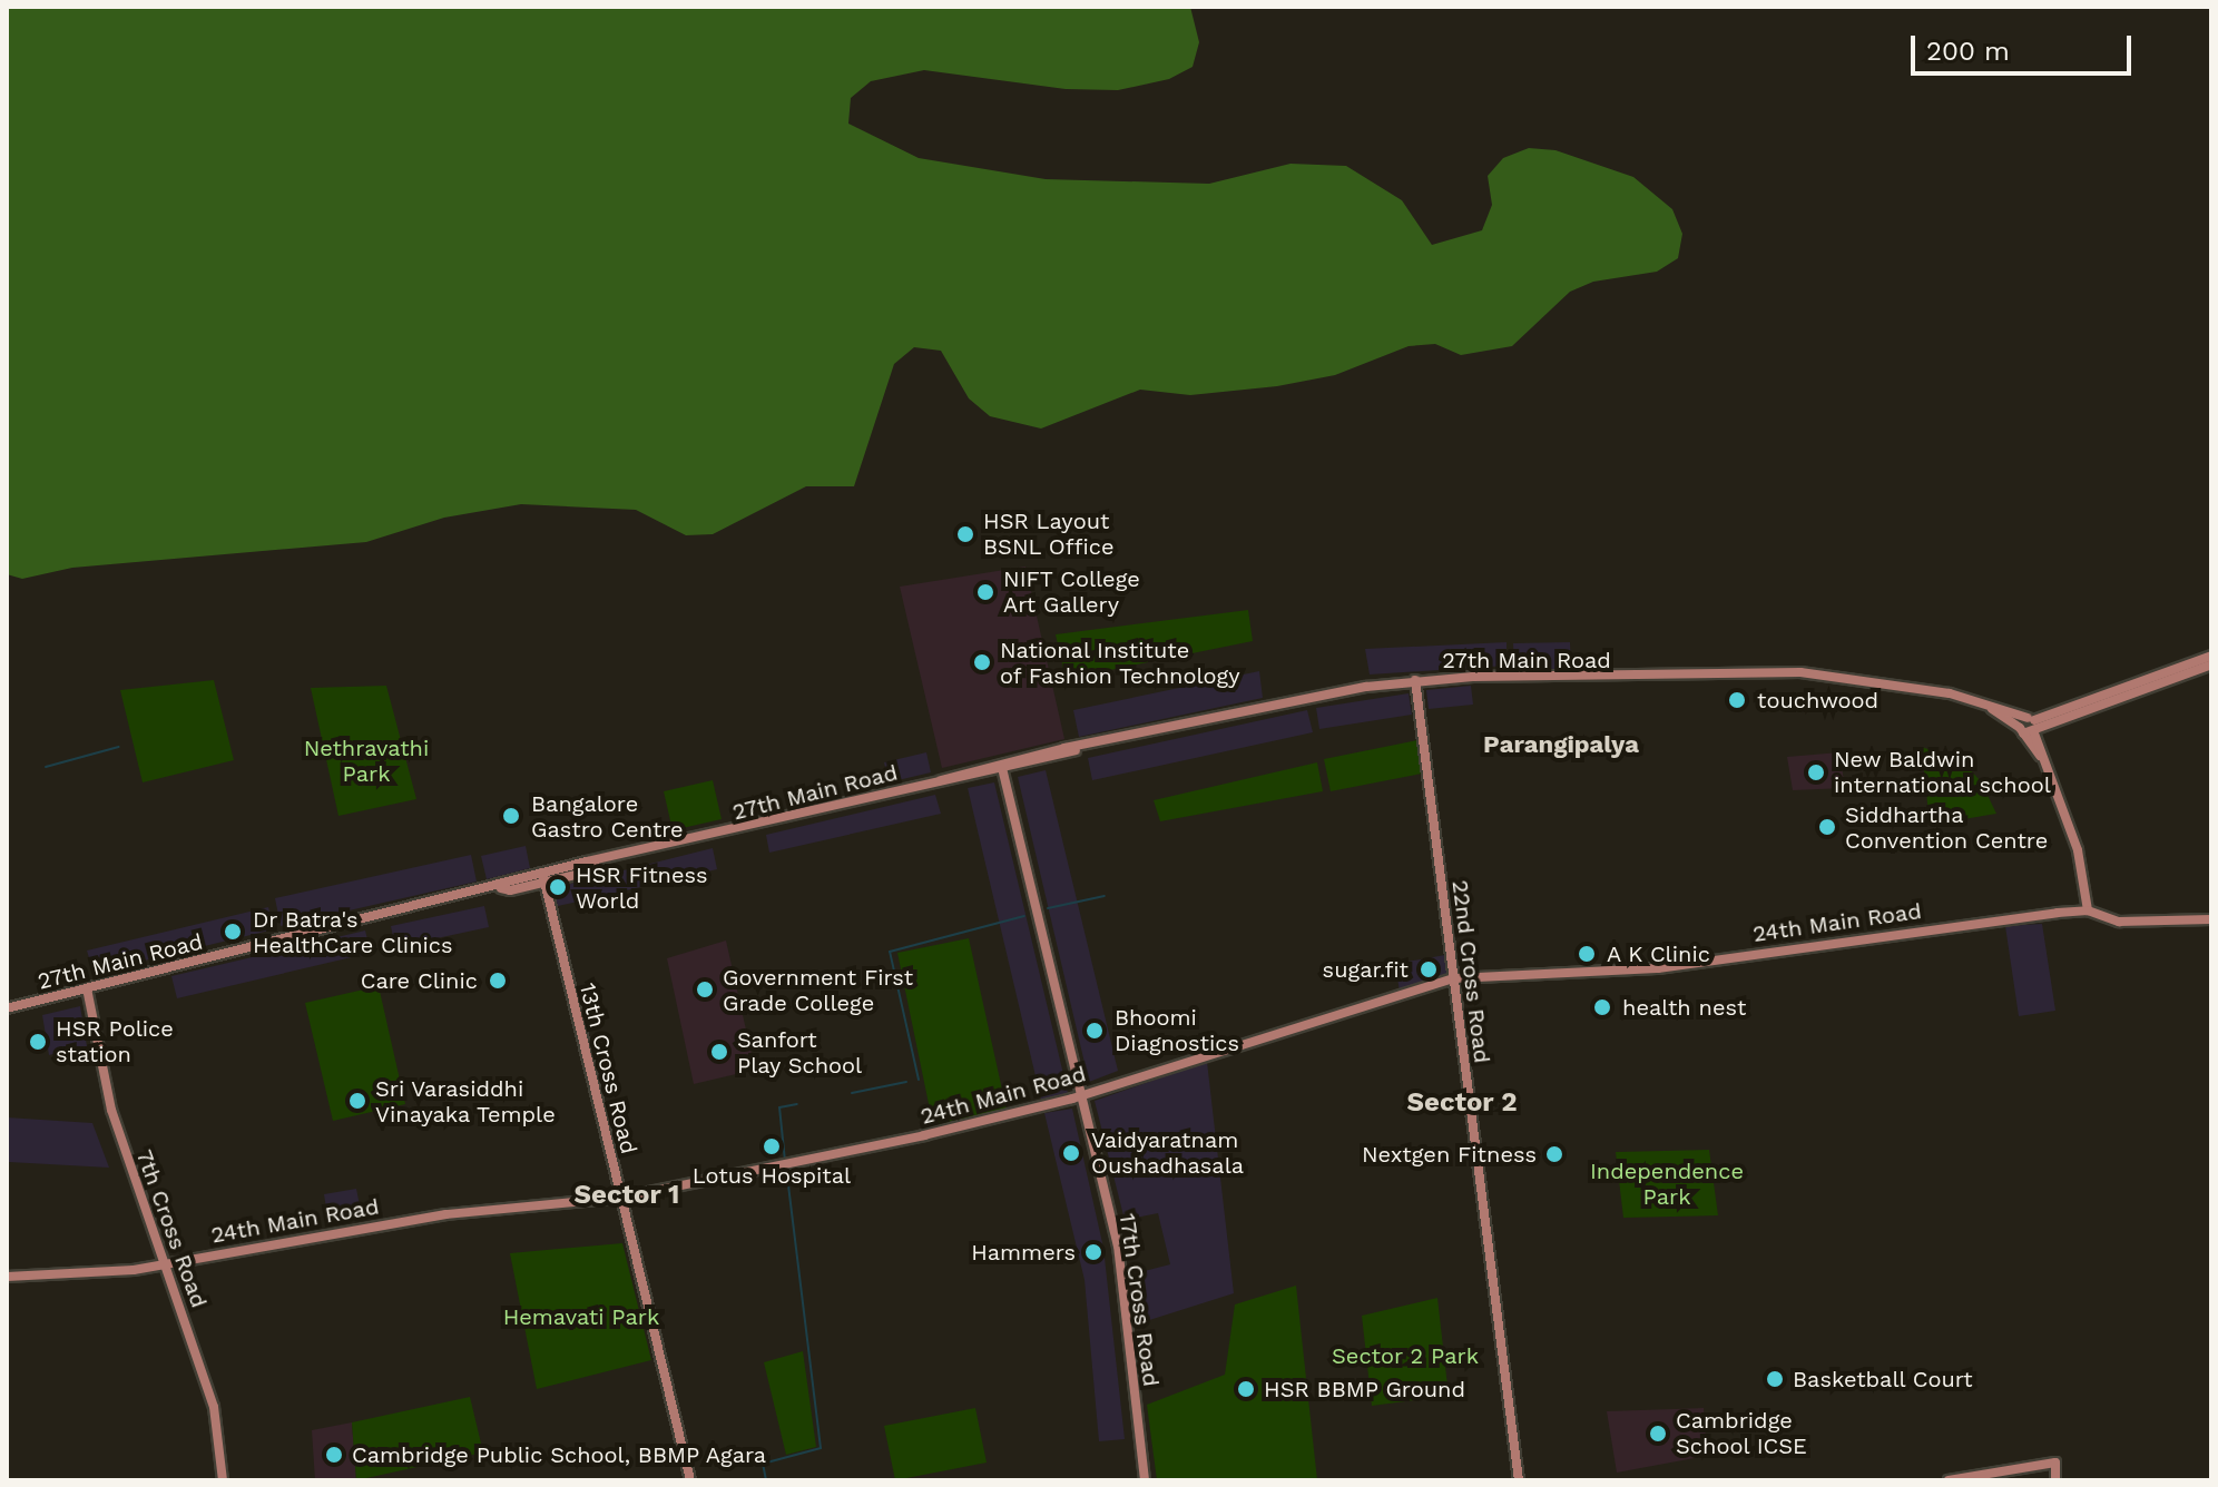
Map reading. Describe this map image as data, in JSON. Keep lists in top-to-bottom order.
{
  "streets": {
    "street": [
      "27th Main Road",
      "24th Main Road",
      "22nd Cross Road",
      "13th Cross Road",
      "7th Cross Road",
      "17th Cross Road"
    ]
  },
  "crossings": [
    ["27th Main Road", "22nd Cross Road"],
    ["27th Main Road", "13th Cross Road"],
    ["27th Main Road", "7th Cross Road"],
    ["27th Main Road", "17th Cross Road"],
    ["24th Main Road", "22nd Cross Road"],
    ["24th Main Road", "13th Cross Road"],
    ["24th Main Road", "7th Cross Road"],
    ["24th Main Road", "17th Cross Road"]
  ],
  "districts": ["Parangipalya", "Sector 2", "Sector 1"],
  "parks": [
    "Nethravathi Park",
    "Independence Park",
    "Hemavati Park",
    "Sector 2 Park"
  ],
  "places": [
    "HSR Layout BSNL Office",
    "NIFT College Art Gallery",
    "National Institute of Fashion Technology",
    "touchwood",
    "New Baldwin international school",
    "Bangalore Gastro Centre",
    "Siddhartha Convention Centre",
    "HSR Fitness World",
    "Dr Batra's HealthCare Clinics",
    "A K Clinic",
    "sugar.fit",
    "Care Clinic",
    "Government First Grade College",
    "health nest",
    "Bhoomi Diagnostics",
    "HSR Police station",
    "Sanfort Play School",
    "Sri Varasiddhi Vinayaka Temple",
    "Lotus Hospital",
    "Vaidyaratnam Oushadhasala",
    "Nextgen Fitness",
    "Hammers",
    "Basketball Court",
    "HSR BBMP Ground",
    "Cambridge School ICSE",
    "Cambridge Public School, BBMP Agara"
  ],
  "scale_bar": "200 m"
}
